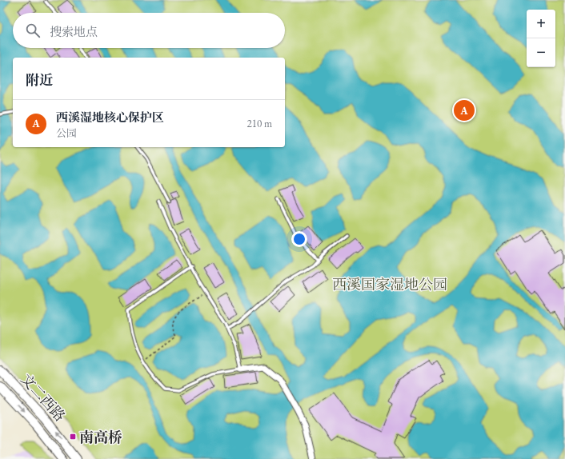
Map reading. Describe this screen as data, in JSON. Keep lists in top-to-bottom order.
{
  "streets": {
    "main road": ["文二西路"]
  },
  "parks": ["西溪国家湿地公园"],
  "places": {
    "transit": ["南高桥"]
  },
  "page": {
    "map_buttons": ["+", "−"],
    "search": "搜索地点",
    "heading": "附近",
    "pins": "A",
    "list": [
      {
        "mark": "A",
        "name": "西溪湿地核心保护区",
        "note": "公园",
        "value": "210 m"
      }
    ]
  }
}
